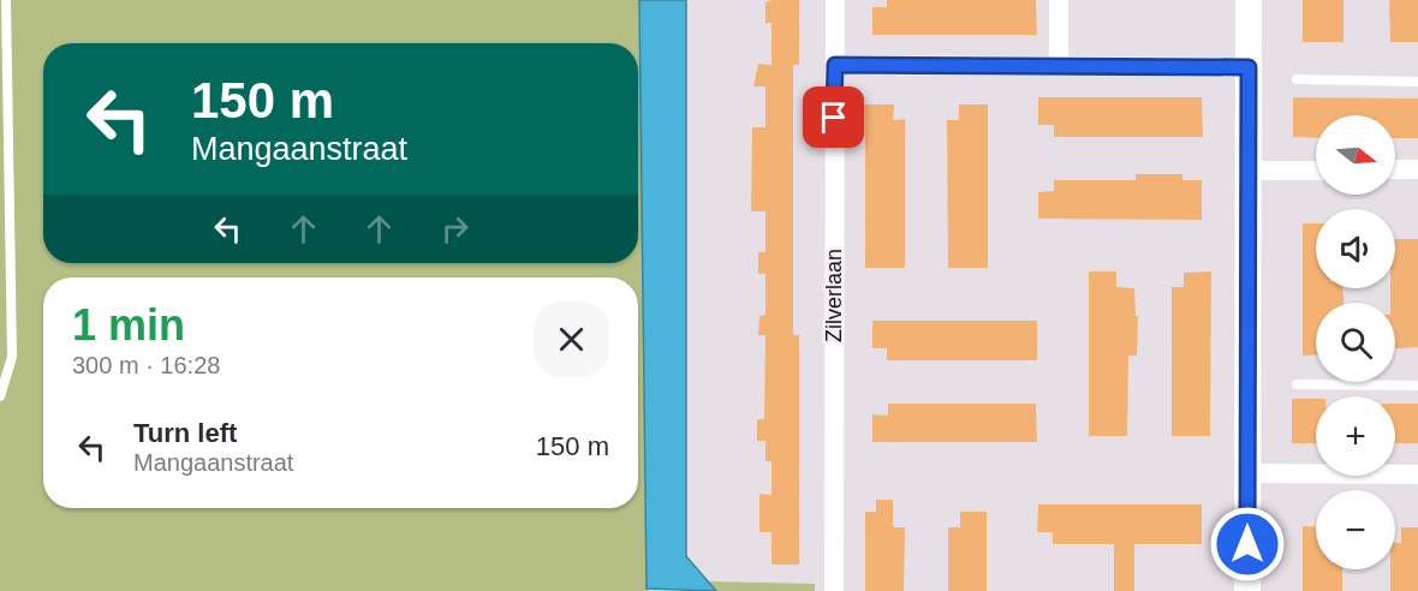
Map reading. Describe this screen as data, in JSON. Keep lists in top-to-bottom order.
{
  "streets": {
    "street": ["Zilverlaan"]
  },
  "north": "right",
  "page": {
    "turn": ["150 m", "Mangaanstraat"],
    "map_buttons": ["+", "−"],
    "heading": ["1 min", "300 m · 16:28"],
    "list": [
      {
        "name": "Turn left",
        "note": "Mangaanstraat",
        "value": "150 m"
      }
    ]
  }
}
